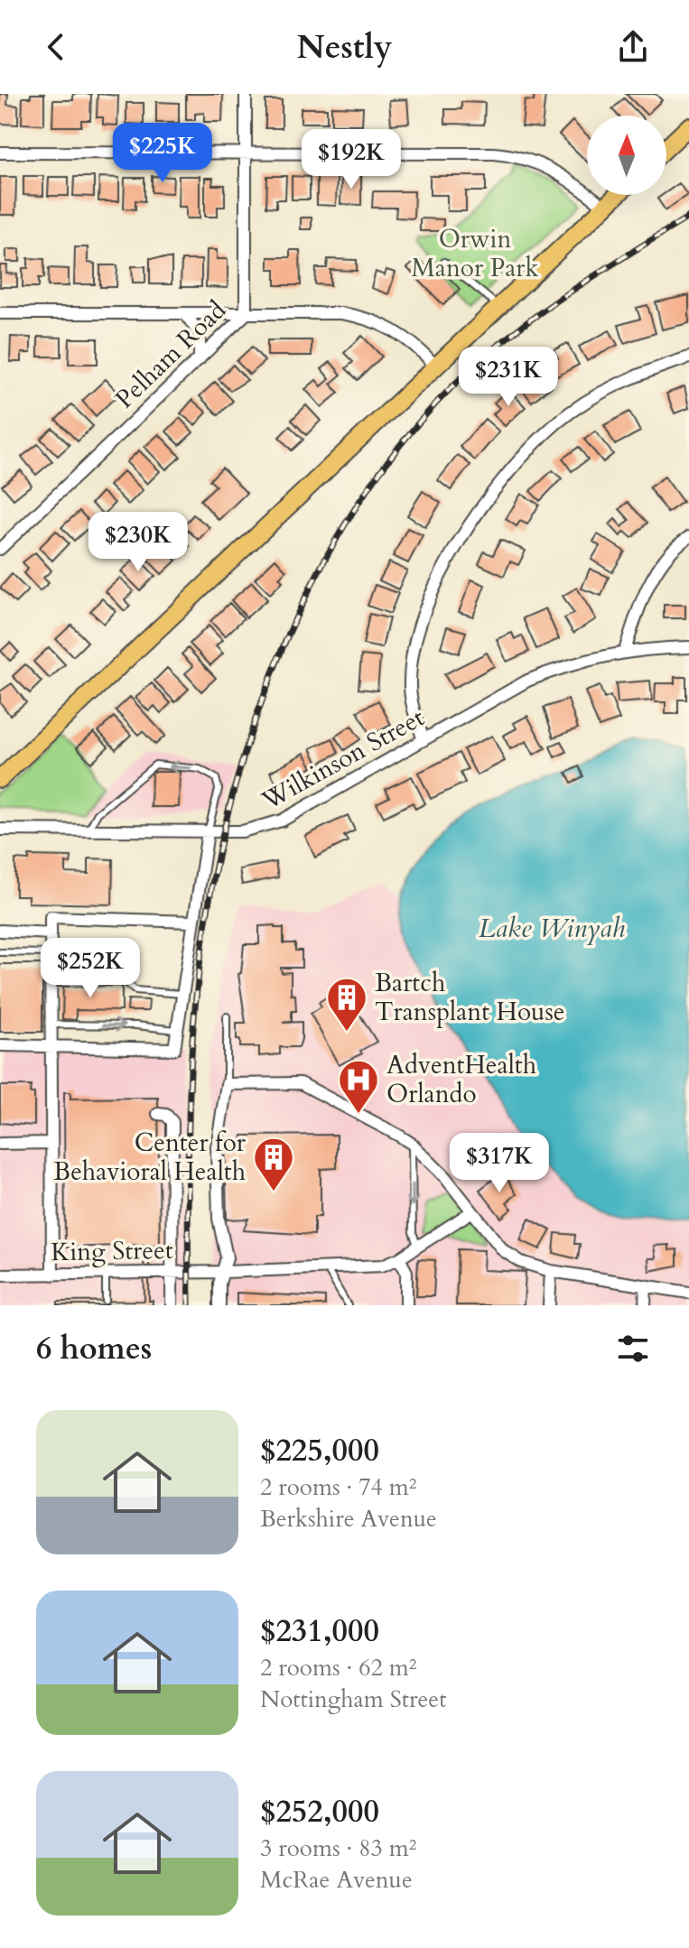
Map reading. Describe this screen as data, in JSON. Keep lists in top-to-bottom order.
{
  "streets": {
    "street": ["Pelham Road", "Wilkinson Street", "King Street"]
  },
  "water": ["Lake Winyah"],
  "parks": ["Orwin Manor Park"],
  "places": {
    "building": ["Bartch Transplant House", "Center for Behavioral Health"],
    "hospital": ["AdventHealth Orlando"]
  },
  "north": "top",
  "page": {
    "header": "Nestly",
    "price": [
      "$225K",
      "$192K",
      "$231K",
      "$230K",
      "$252K",
      "$317K"
    ],
    "heading": "6 homes",
    "list": [
      {
        "name": "$225,000",
        "note": "2 rooms · 74 m² · Berkshire Avenue"
      },
      {
        "name": "$231,000",
        "note": "2 rooms · 62 m² · Nottingham Street"
      },
      {
        "name": "$252,000",
        "note": "3 rooms · 83 m² · McRae Avenue"
      }
    ]
  }
}
